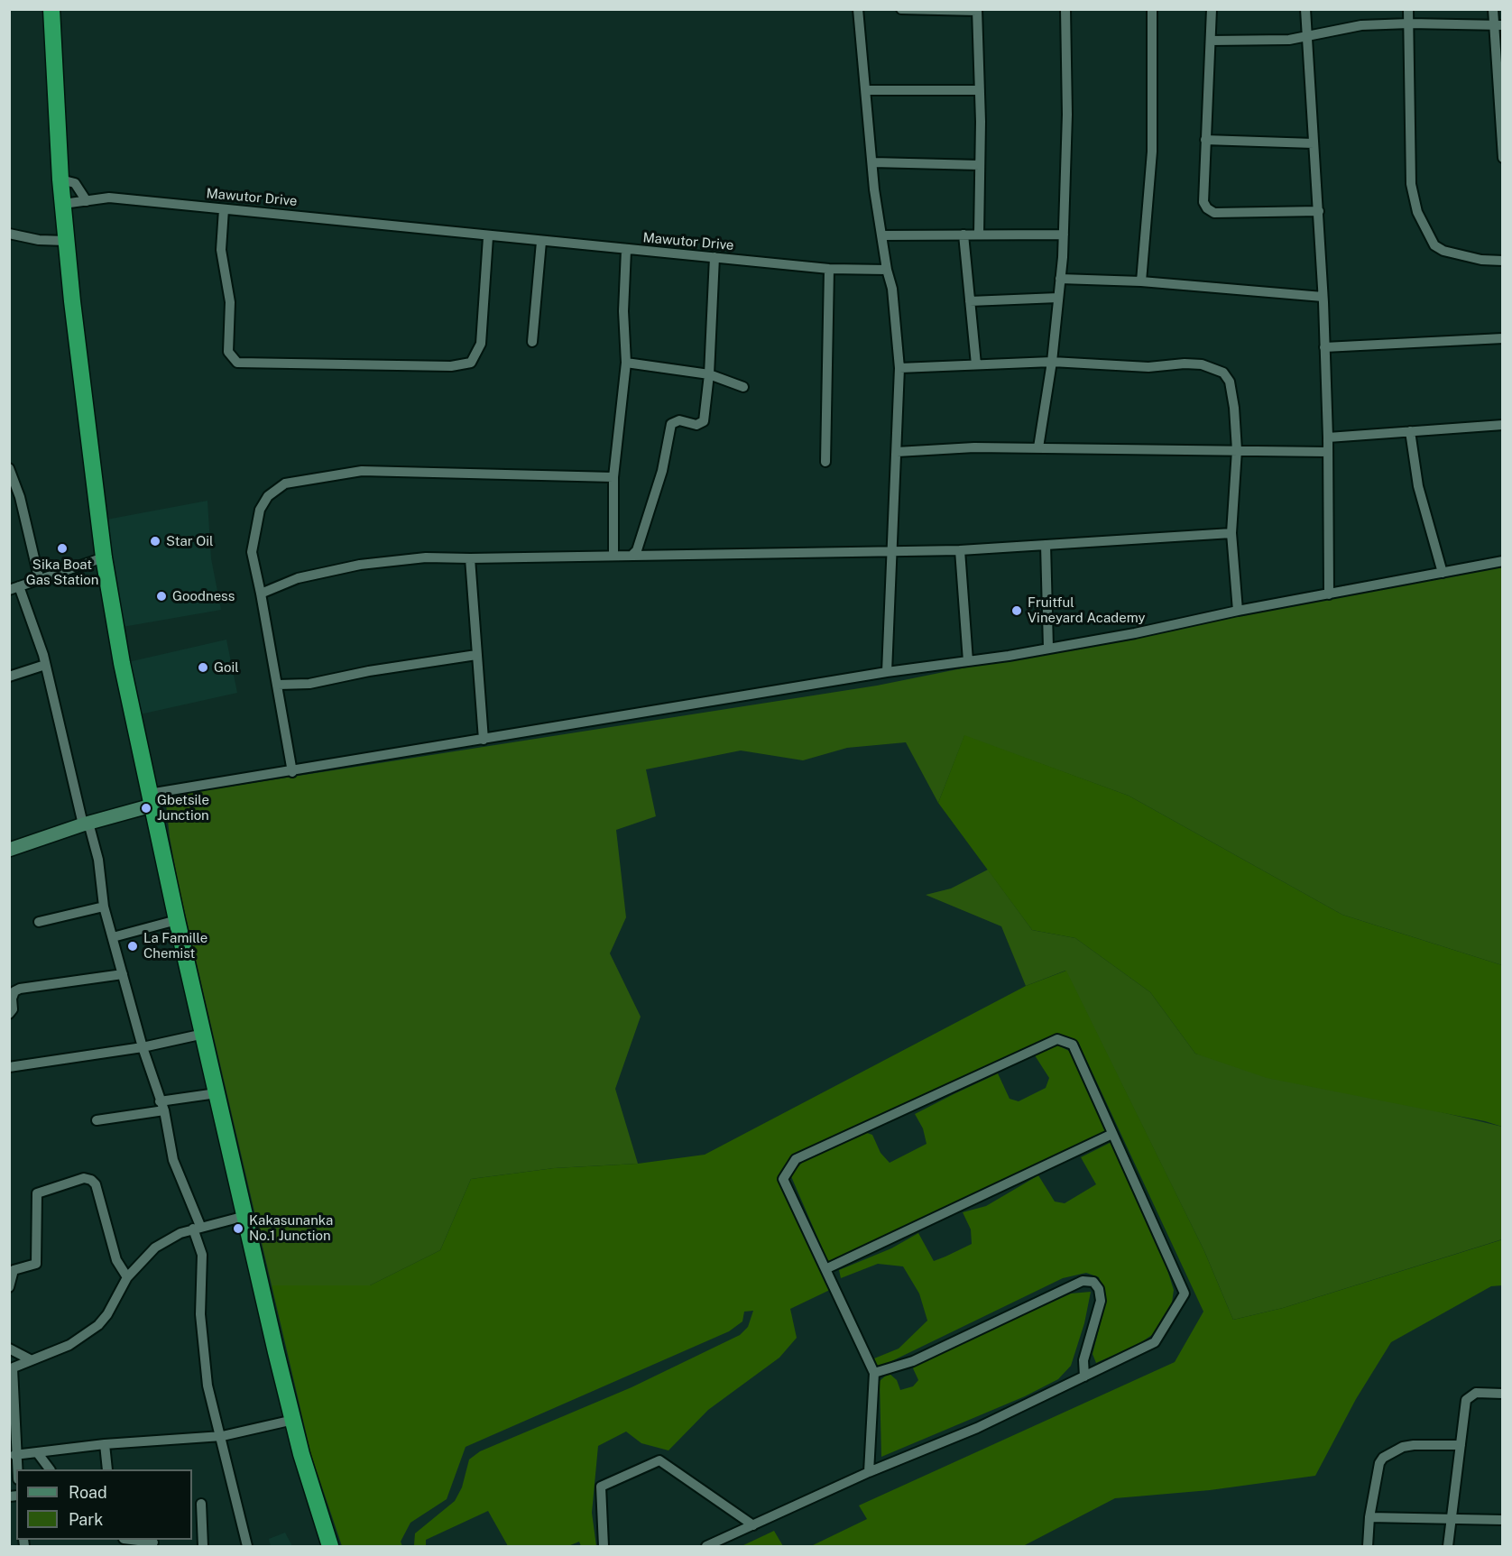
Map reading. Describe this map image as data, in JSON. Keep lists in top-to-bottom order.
{
  "streets": {
    "street": ["Mawutor Drive"]
  },
  "places": [
    "Star Oil",
    "Sika Boat Gas Station",
    "Goodness",
    "Fruitful Vineyard Academy",
    "Goil",
    "Gbetsile Junction",
    "La Famille Chemist",
    "Kakasunanka No.1 Junction"
  ],
  "legend": ["Road", "Park"]
}
